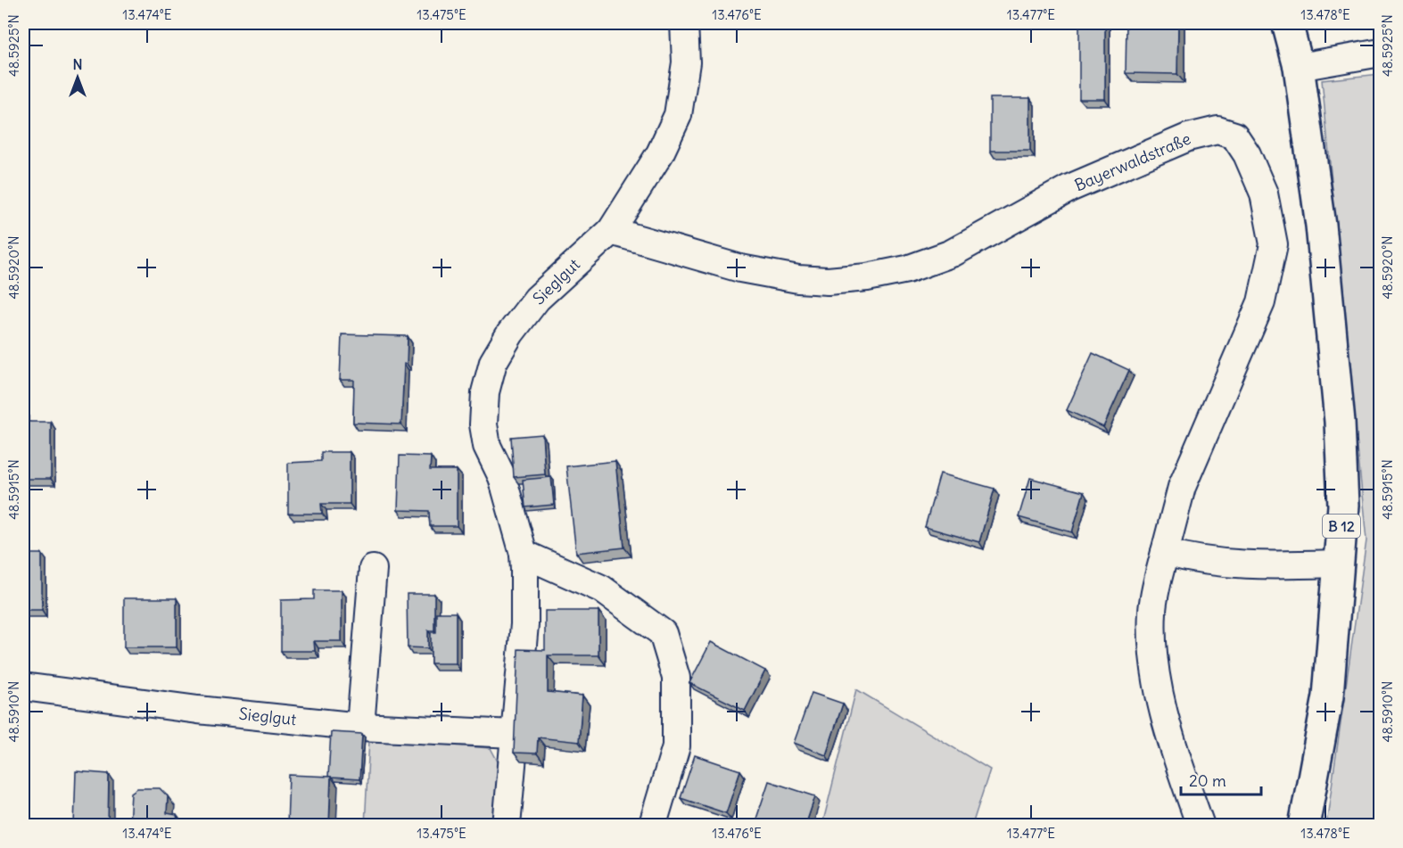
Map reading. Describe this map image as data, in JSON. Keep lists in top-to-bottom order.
{
  "streets": {
    "main road": ["B 12"],
    "street": ["Bayerwaldstraße", "Sieglgut"]
  },
  "crossings": [
    ["Bayerwaldstraße", "Sieglgut"]
  ],
  "scale_bar": "20 m",
  "north": "top",
  "coordinates": [
    "13.474°E",
    "13.475°E",
    "13.476°E",
    "13.477°E",
    "13.478°E",
    "48.5925°N",
    "48.5920°N",
    "48.5915°N",
    "48.5910°N"
  ]
}
